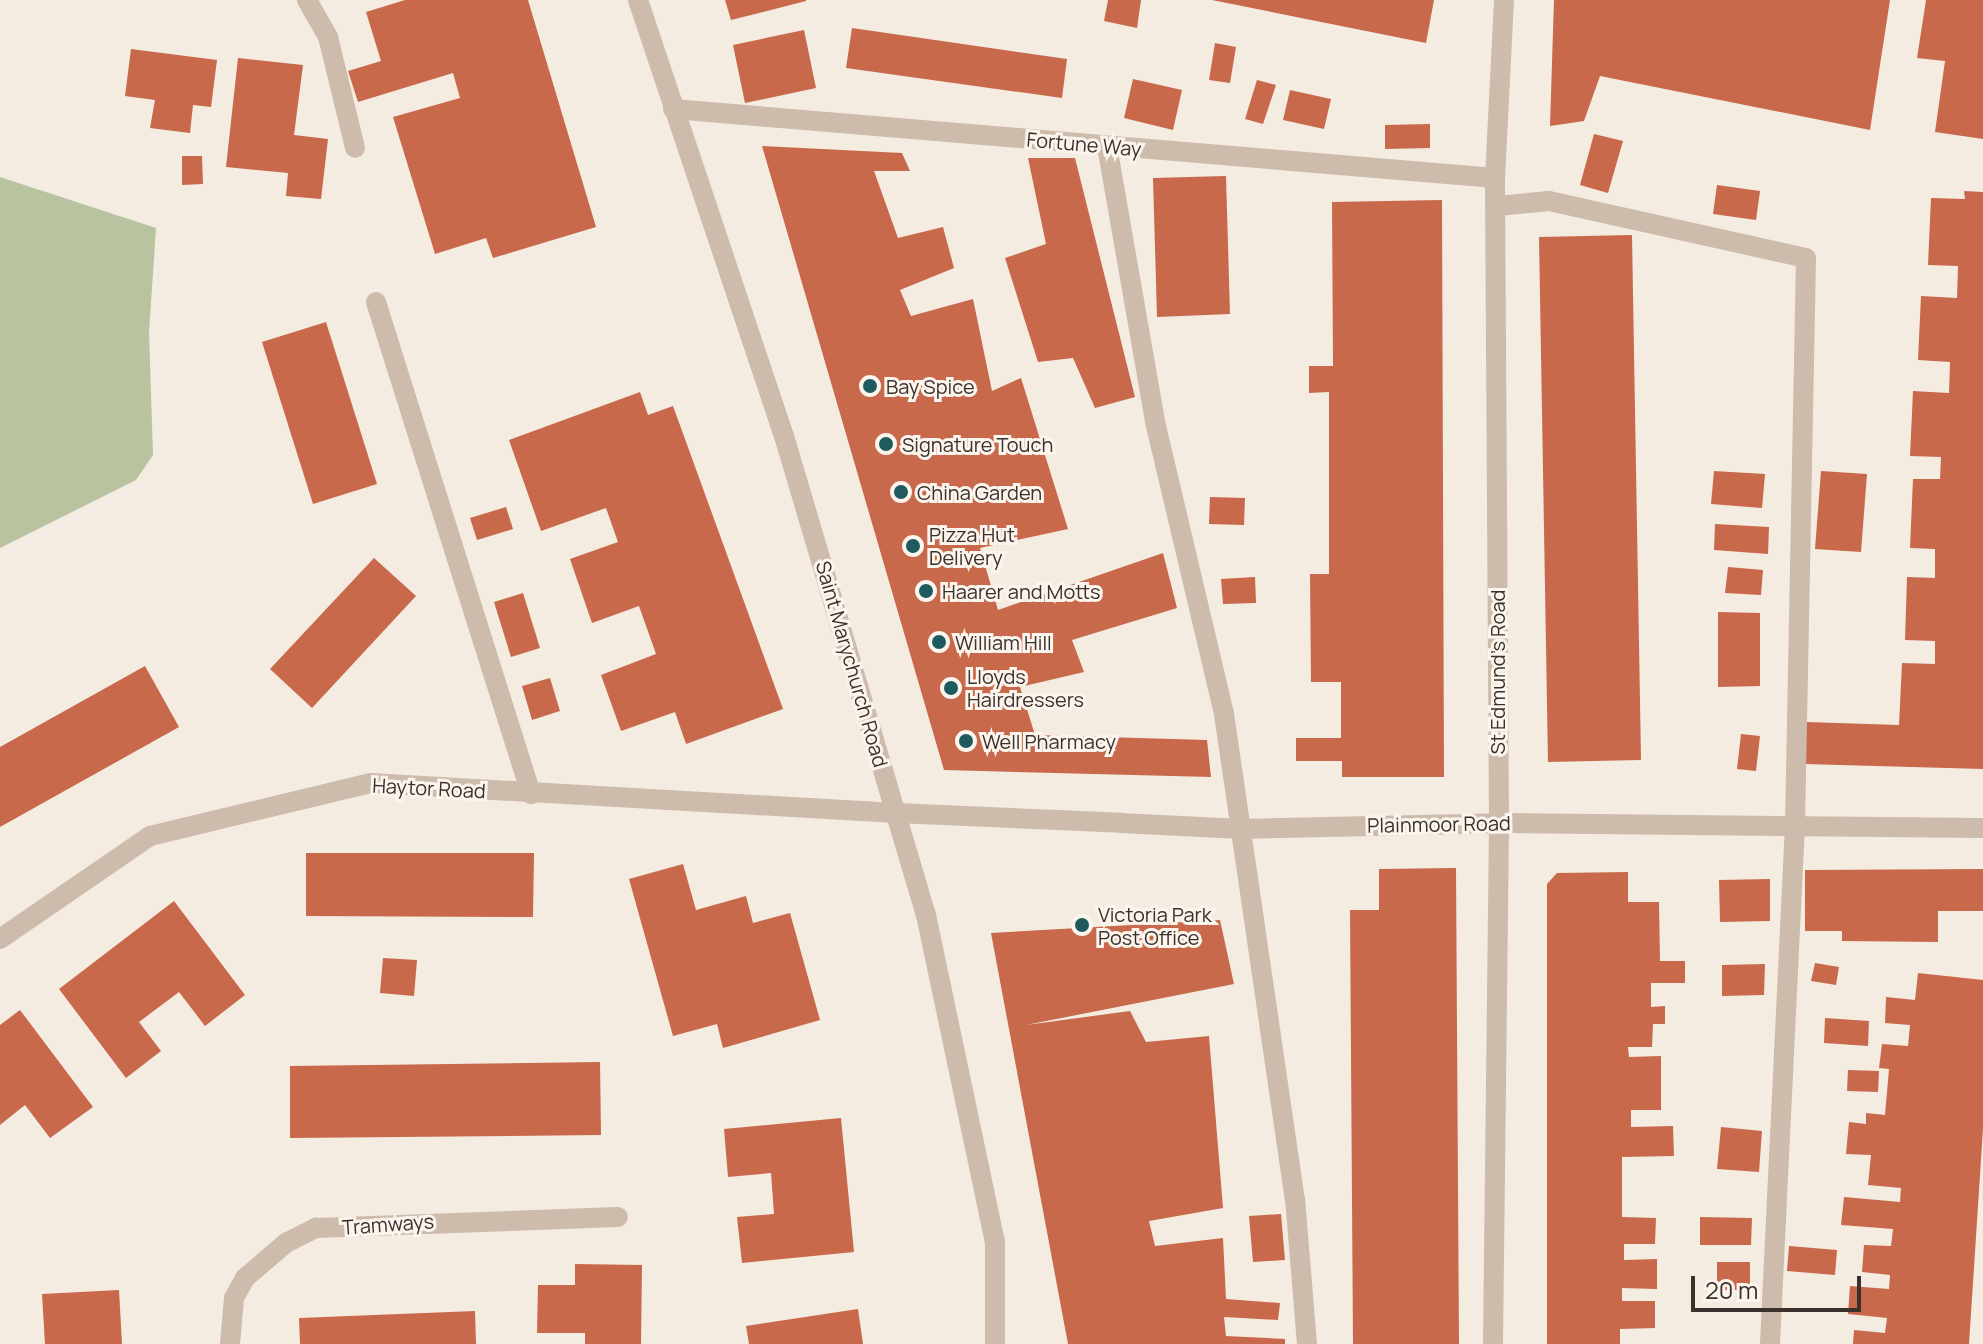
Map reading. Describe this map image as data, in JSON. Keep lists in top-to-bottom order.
{
  "streets": {
    "street": [
      "Fortune Way",
      "Saint Marychurch Road",
      "St Edmund's Road",
      "Haytor Road",
      "Plainmoor Road",
      "Tramways"
    ]
  },
  "crossings": [
    ["Fortune Way", "Saint Marychurch Road"],
    ["Fortune Way", "St Edmund's Road"],
    ["Saint Marychurch Road", "Haytor Road"],
    ["Saint Marychurch Road", "Plainmoor Road"],
    ["St Edmund's Road", "Plainmoor Road"],
    ["Haytor Road", "Plainmoor Road"]
  ],
  "places": [
    "Bay Spice",
    "Signature Touch",
    "China Garden",
    "Pizza Hut Delivery",
    "Haarer and Motts",
    "William Hill",
    "Lloyds Hairdressers",
    "Well Pharmacy",
    "Victoria Park Post Office"
  ],
  "scale_bar": "20 m"
}
